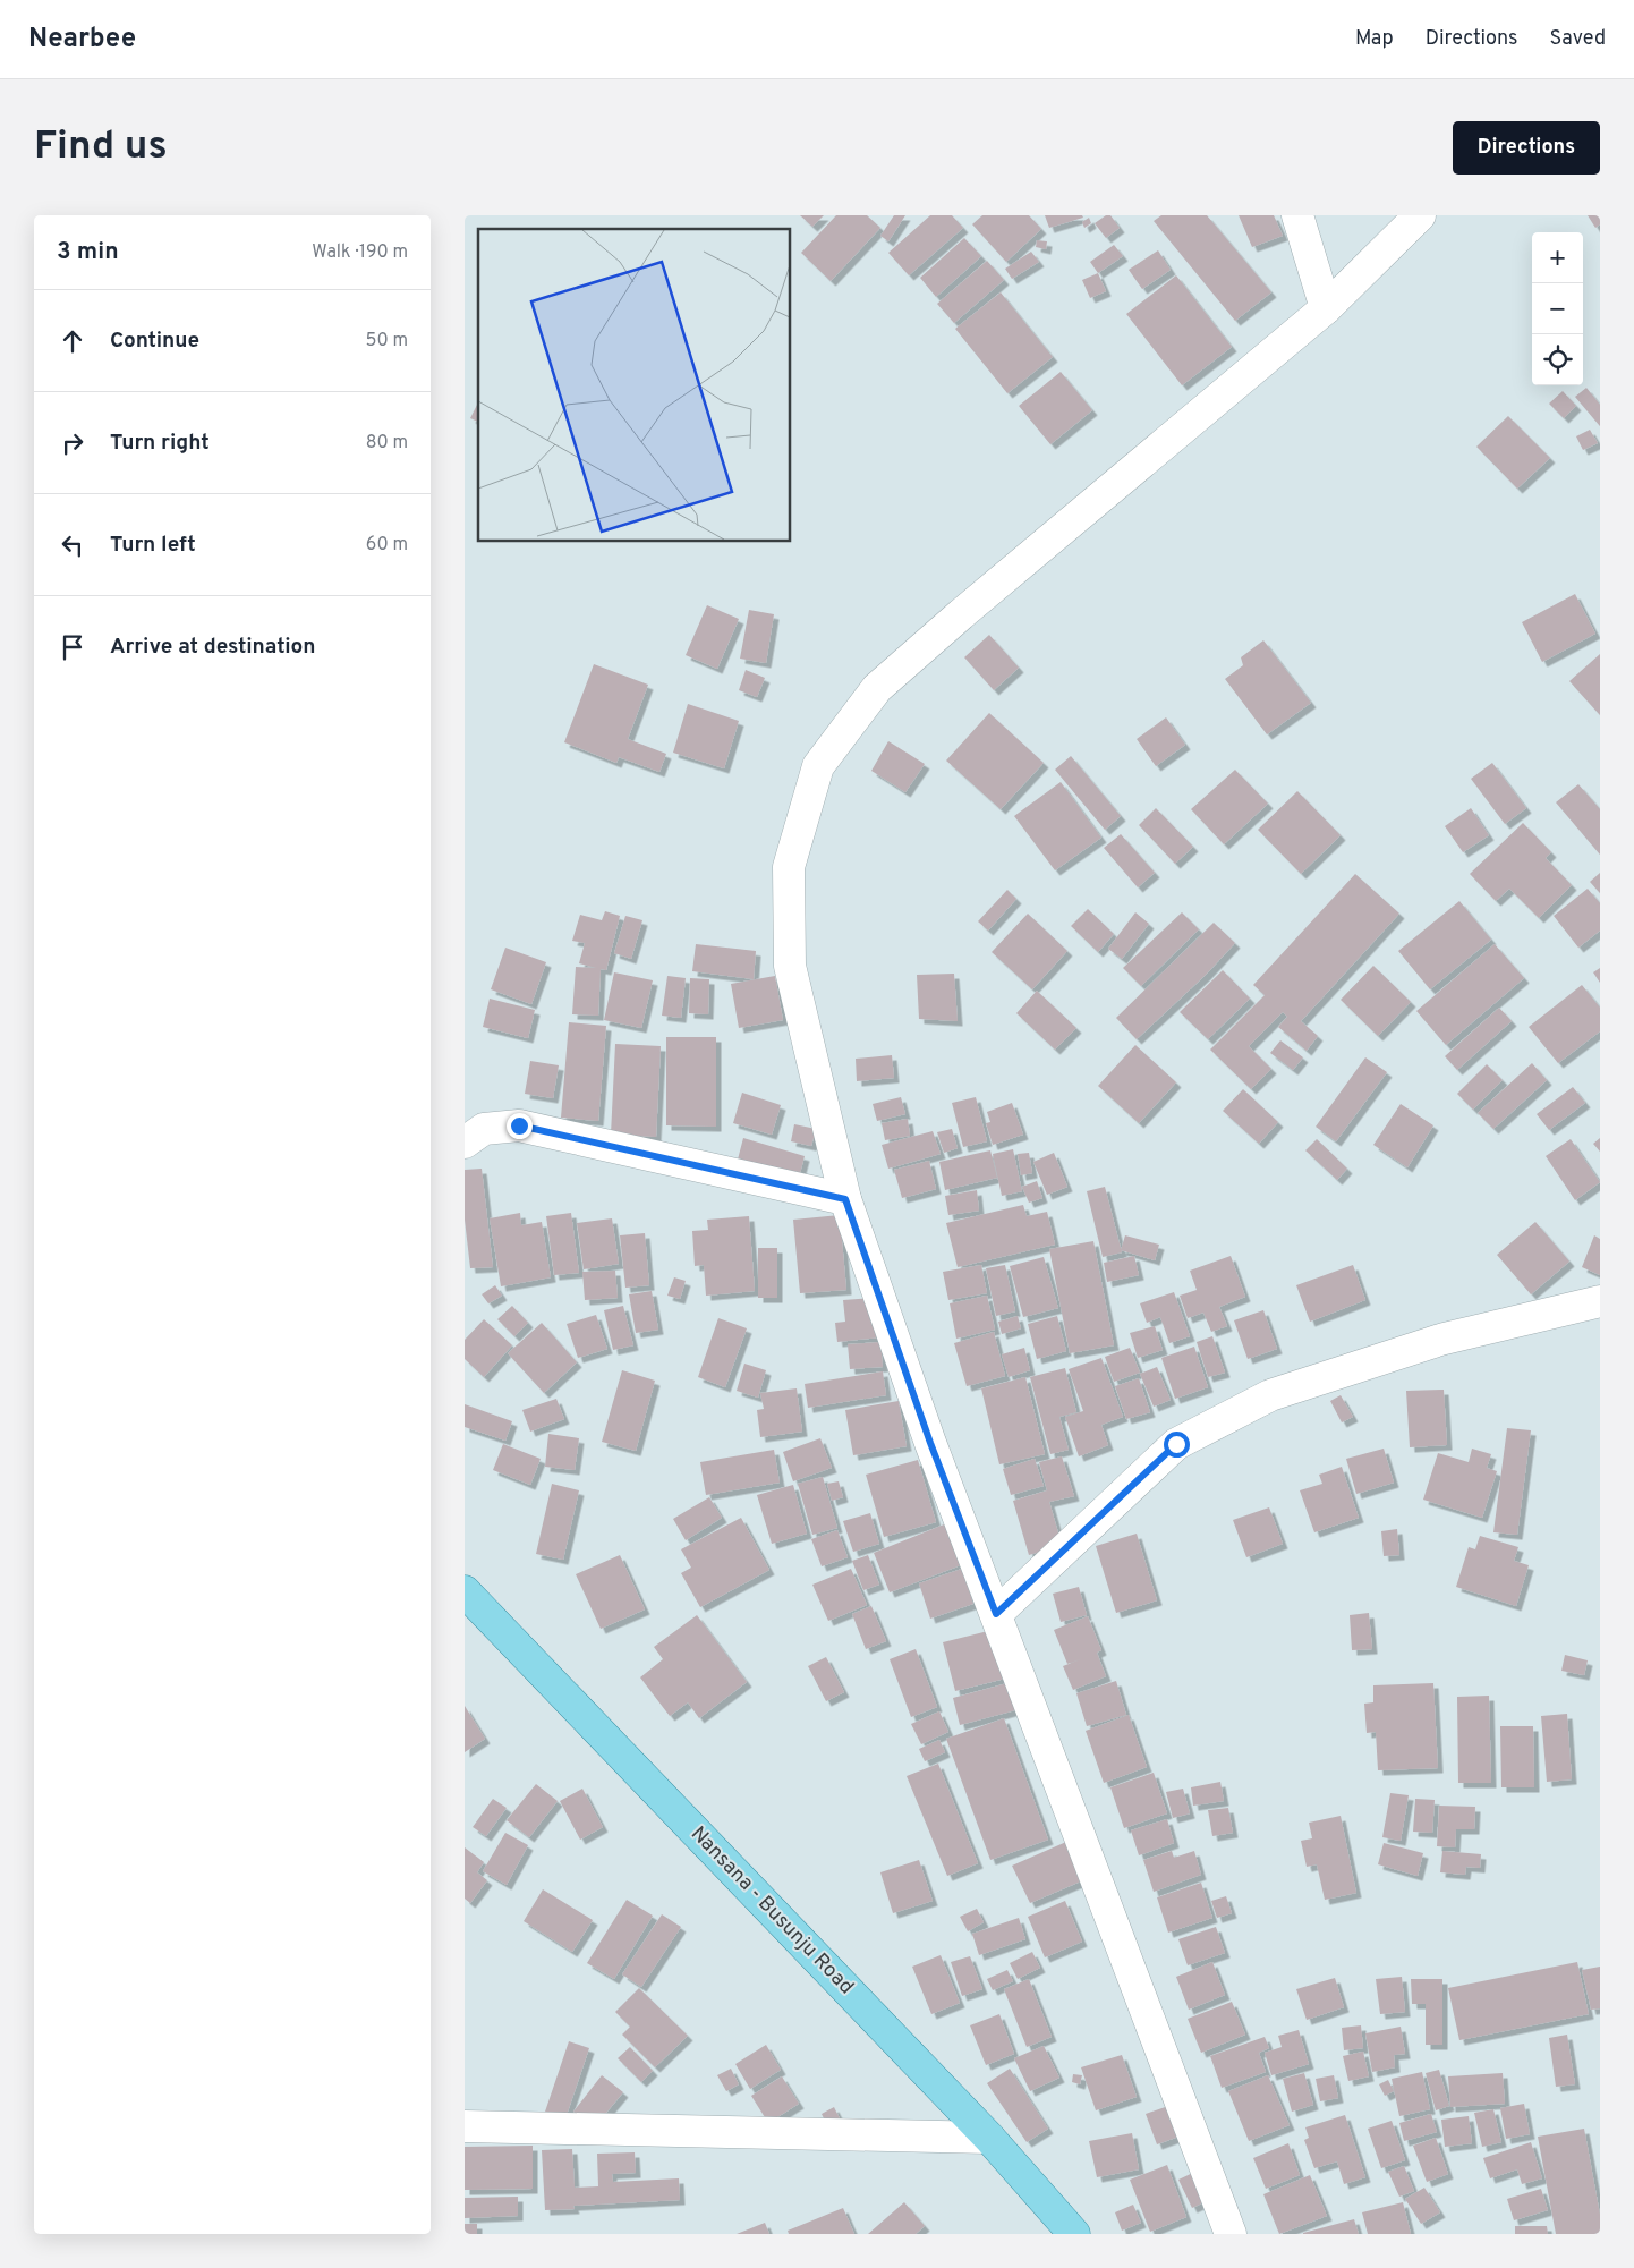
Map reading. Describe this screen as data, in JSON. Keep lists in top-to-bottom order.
{
  "streets": {
    "main road": ["Nansana - Busunju Road"]
  },
  "page": {
    "header": "Nearbee",
    "nav": ["Map", "Directions", "Saved"],
    "buttons": "Directions",
    "title": "Find us",
    "heading": ["3 min", "Walk · 190 m"],
    "map_buttons": ["+", "−"],
    "list": [
      ["Continue", "50 m"],
      ["Turn right", "80 m"],
      ["Turn left", "60 m"],
      "Arrive at destination"
    ]
  }
}
